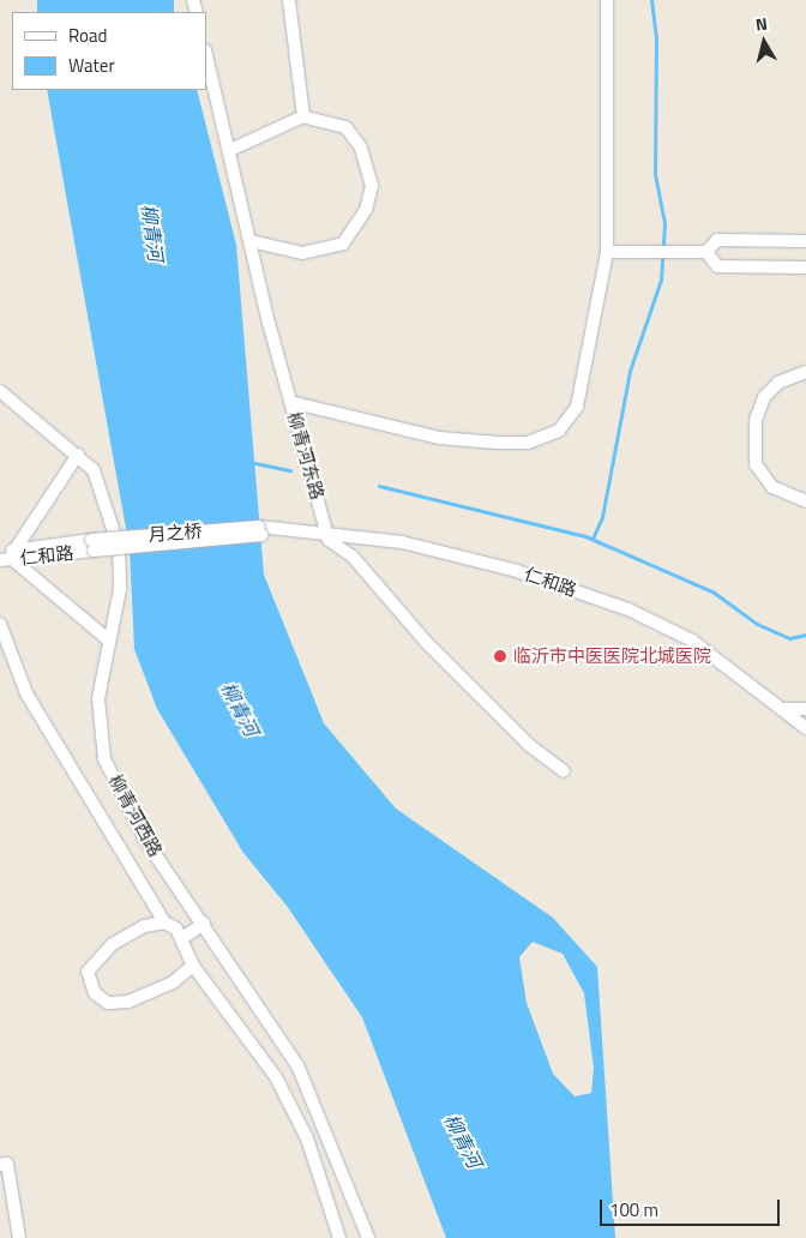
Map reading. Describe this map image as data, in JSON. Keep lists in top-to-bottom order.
{
  "streets": {
    "street": [
      "柳青河东路",
      "月之桥",
      "仁和路",
      "柳青河西路"
    ]
  },
  "crossings": [
    ["柳青河东路", "仁和路"],
    ["月之桥", "仁和路"]
  ],
  "water": ["柳青河"],
  "places": ["临沂市中医医院北城医院"],
  "legend": ["Road", "Water"],
  "scale_bar": "100 m",
  "north": "top"
}
